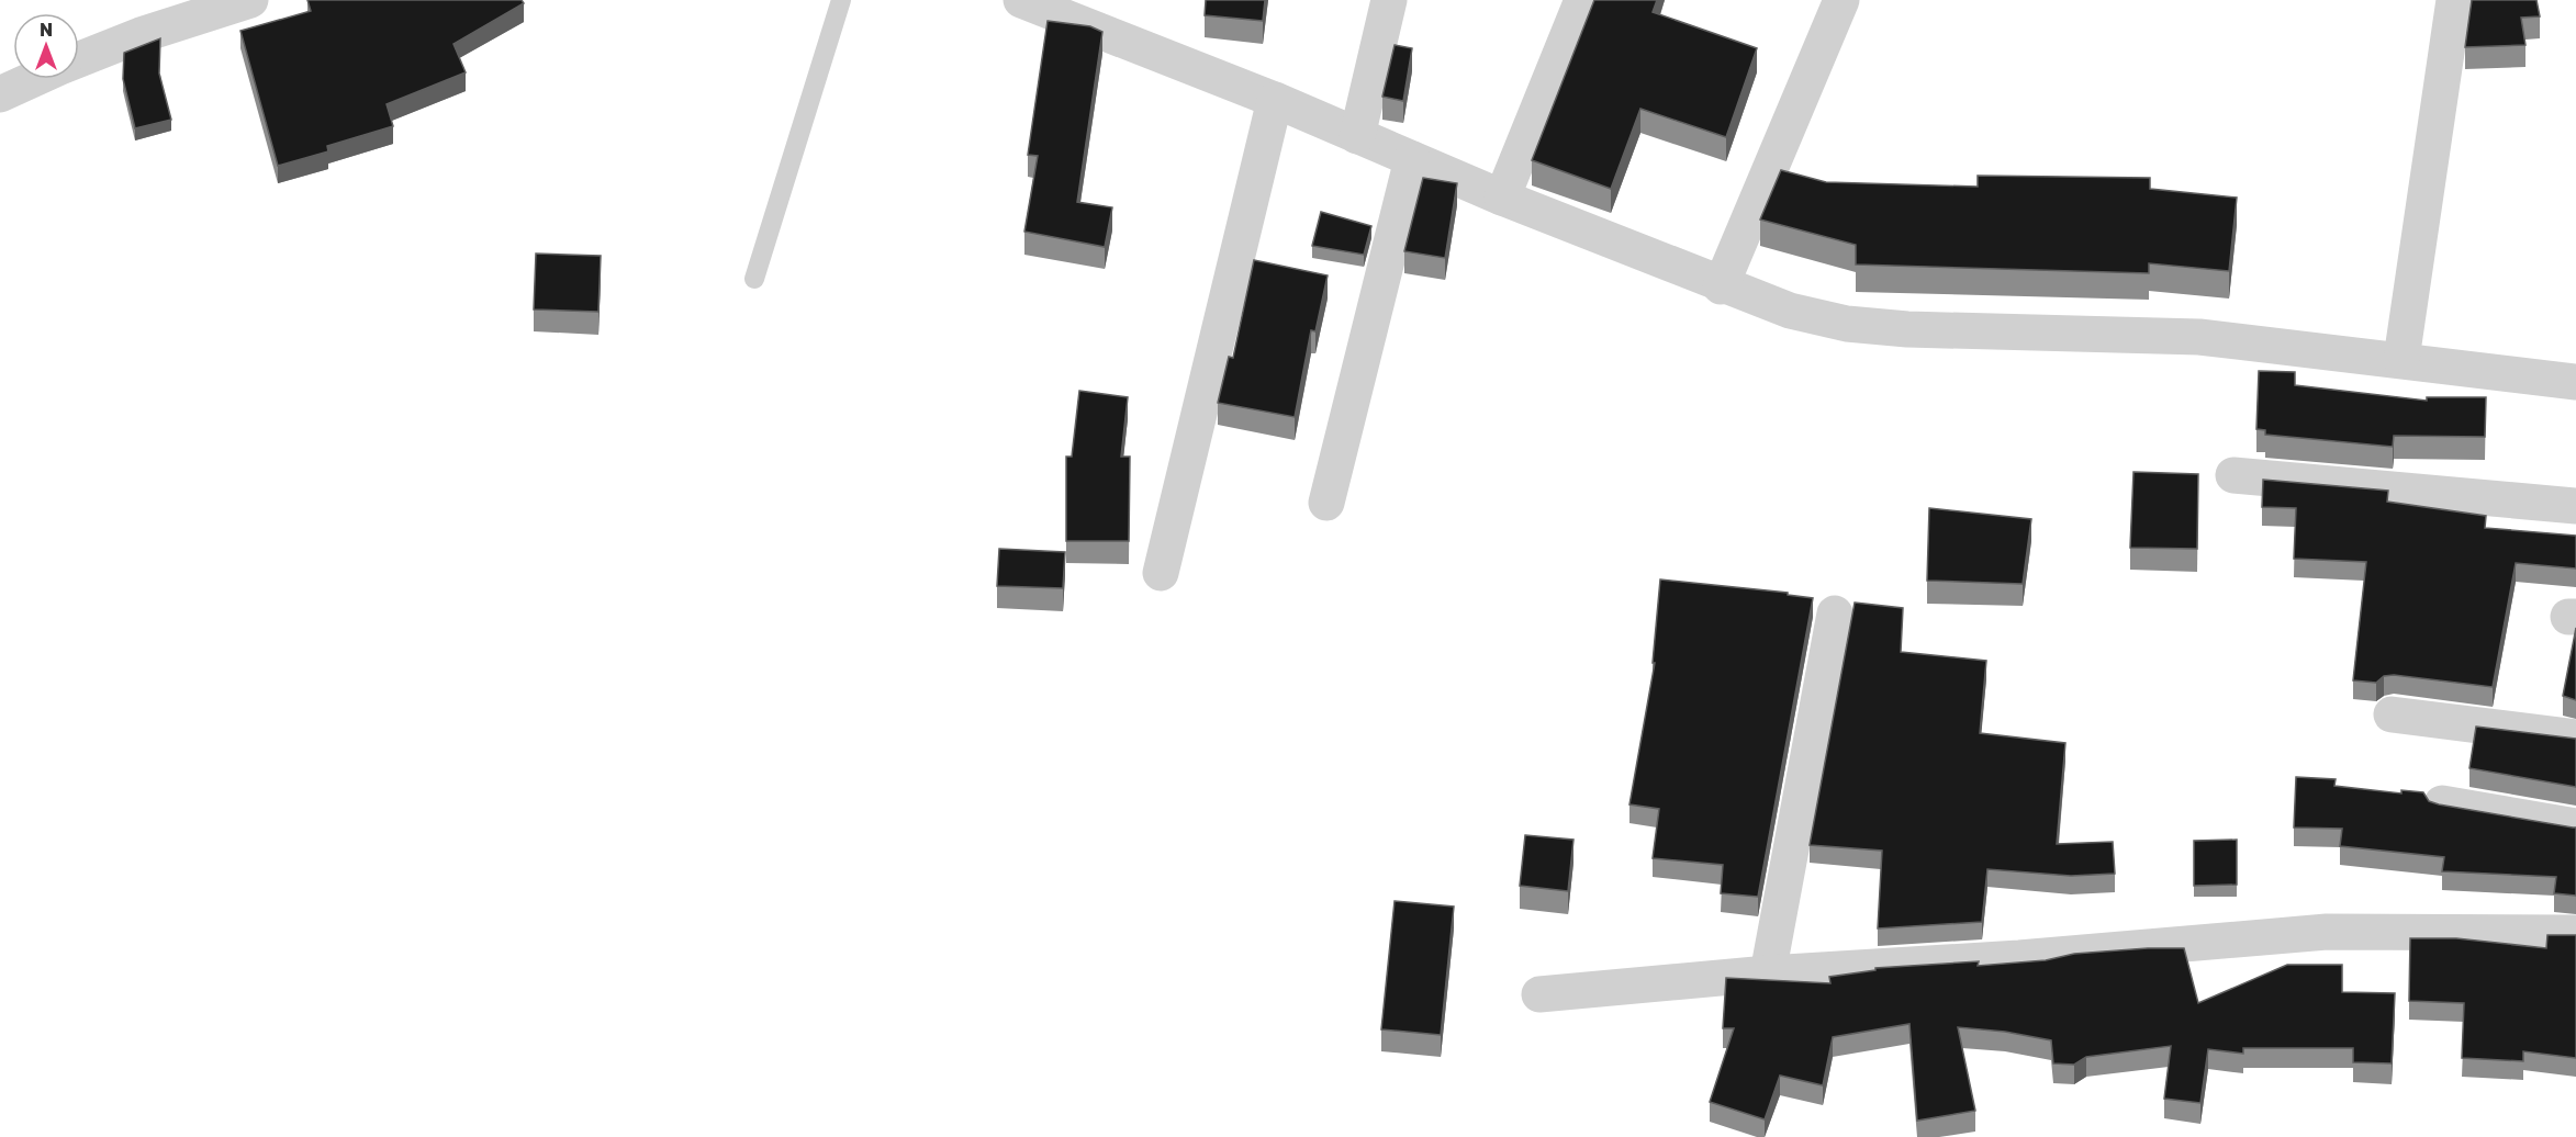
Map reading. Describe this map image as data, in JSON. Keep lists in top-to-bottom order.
{
  "north": "top"
}
